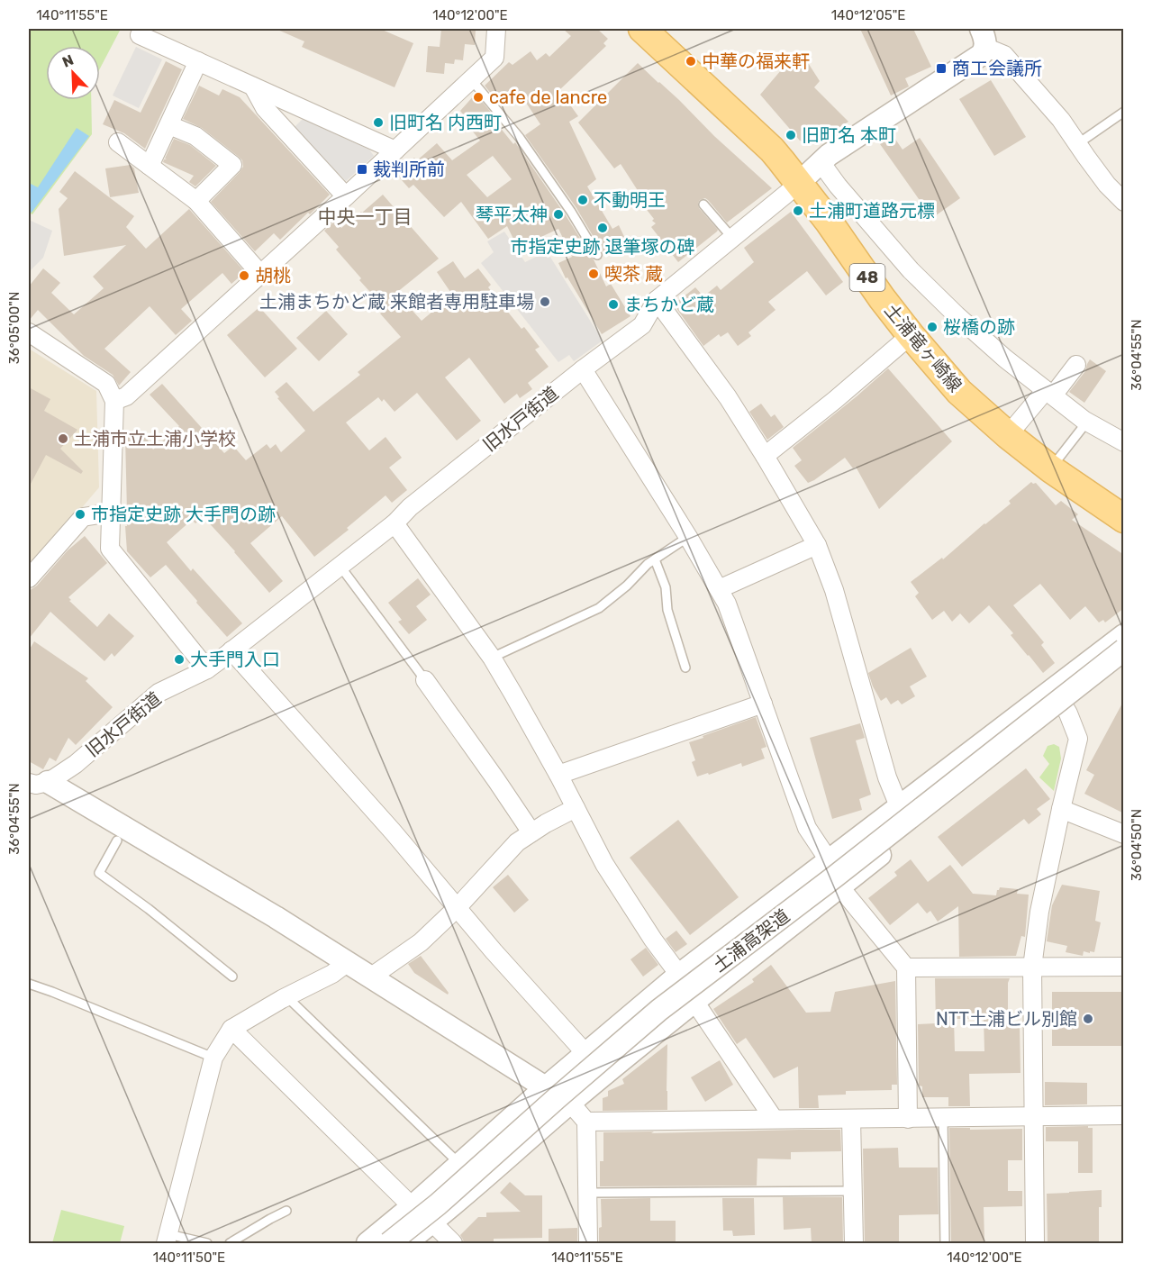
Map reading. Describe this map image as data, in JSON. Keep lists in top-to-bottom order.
{
  "streets": {
    "main road": ["48", "土浦竜ヶ崎線"],
    "street": ["旧水戸街道", "土浦高架道"]
  },
  "crossings": [
    ["土浦竜ヶ崎線", "旧水戸街道"]
  ],
  "districts": ["中央一丁目"],
  "places": {
    "other": [
      "中華の福来軒",
      "cafe de lancre",
      "旧町名 内西町",
      "旧町名 本町",
      "不動明王",
      "土浦町道路元標",
      "琴平太神",
      "市指定史跡 退筆塚の碑",
      "喫茶 蔵",
      "胡桃",
      "土浦まちかど蔵 来館者専用駐車場",
      "まちかど蔵",
      "桜橋の跡",
      "土浦市立土浦小学校",
      "市指定史跡 大手門の跡",
      "大手門入口",
      "NTT土浦ビル別館"
    ],
    "transit": ["商工会議所", "裁判所前"]
  },
  "north": "top left",
  "coordinates": [
    "140°11'55\"E",
    "140°12'00\"E",
    "140°12'05\"E",
    "36°05'00\"N",
    "36°04'55\"N",
    "36°04'50\"N",
    "140°11'50\"E"
  ]
}
